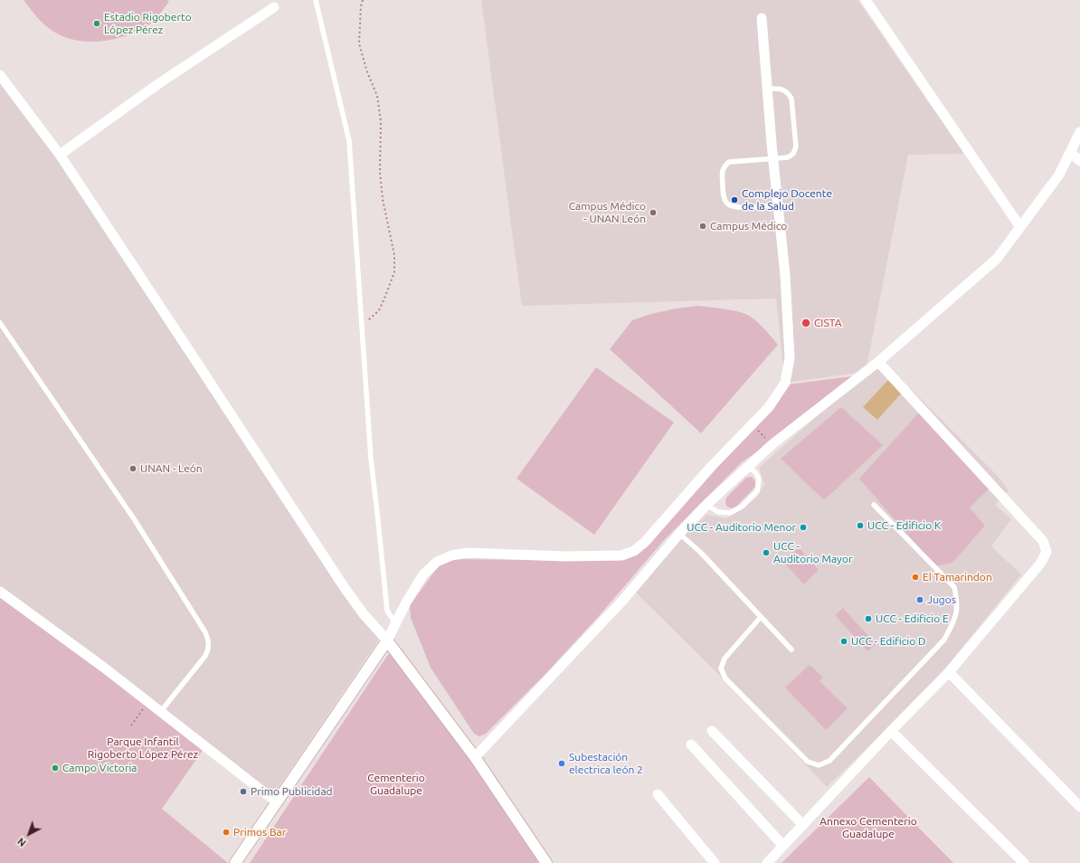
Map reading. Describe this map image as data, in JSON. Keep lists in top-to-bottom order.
{
  "parks": ["Parque Infantil Rigoberto López Pérez", "Cementerio Guadalupe", "Annexo Cementerio Guadalupe"],
  "places": [
    "Estadio Rigoberto López Pérez",
    "Complejo Docente de la Salud",
    "Campus Médico - UNAN León",
    "Campus Médico",
    "CISTA",
    "UNAN - León",
    "UCC - Edificio K",
    "UCC - Auditorio Menor",
    "UCC - Auditorio Mayor",
    "El Tamarindon",
    "Jugos",
    "UCC - Edificio E",
    "UCC - Edificio D",
    "Subestación electrica león 2",
    "Campo Victoria",
    "Primo Publicidad",
    "Primos Bar"
  ],
  "north": "bottom left"
}
